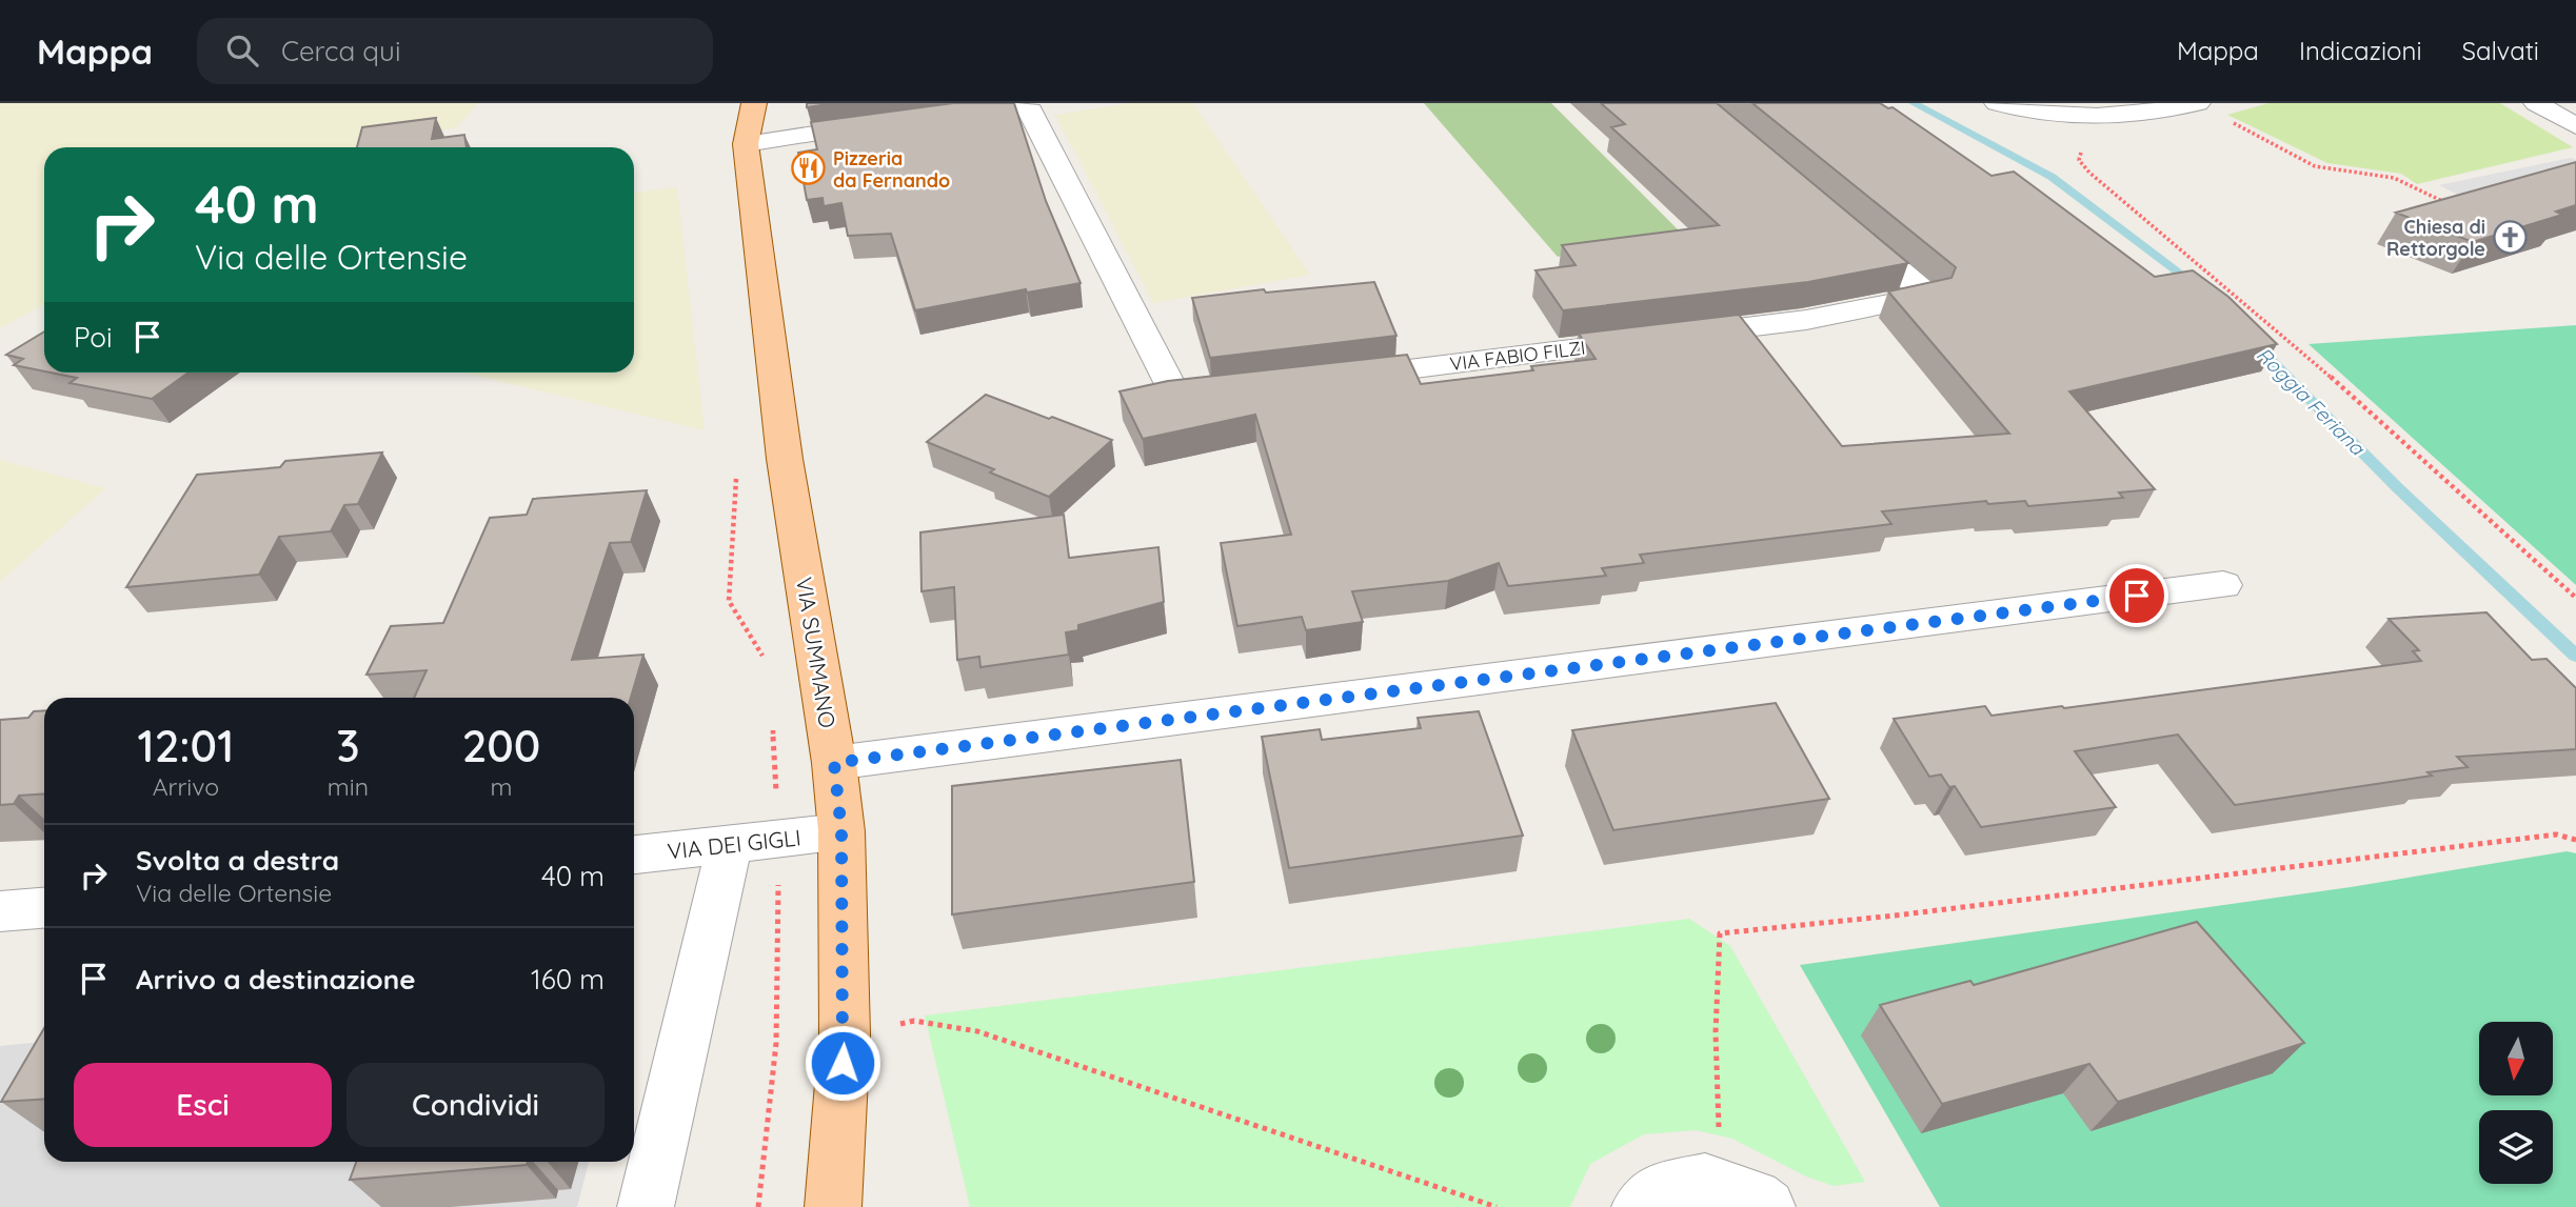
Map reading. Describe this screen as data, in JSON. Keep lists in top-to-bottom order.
{
  "streets": {
    "main road": ["VIA SUMMANO"],
    "street": ["VIA FABIO FILZI", "VIA DEI GIGLI"]
  },
  "crossings": [
    ["VIA SUMMANO", "VIA DEI GIGLI"]
  ],
  "water": ["Roggia Feriana"],
  "places": {
    "restaurant": ["Pizzeria da Fernando"],
    "church": ["Chiesa di Rettorgole"]
  },
  "north": "bottom",
  "page": {
    "header": "Mappa",
    "search": "Cerca qui",
    "nav": ["Mappa", "Indicazioni", "Salvati"],
    "turn": ["40 m", "Via delle Ortensie"],
    "then": "Poi",
    "eta": [
      "12:01",
      "Arrivo",
      "3",
      "min",
      "200",
      "m"
    ],
    "list": [
      {
        "name": "Svolta a destra",
        "note": "Via delle Ortensie",
        "value": "40 m"
      },
      {
        "name": "Arrivo a destinazione",
        "value": "160 m"
      }
    ],
    "buttons": ["Esci", "Condividi"]
  }
}
